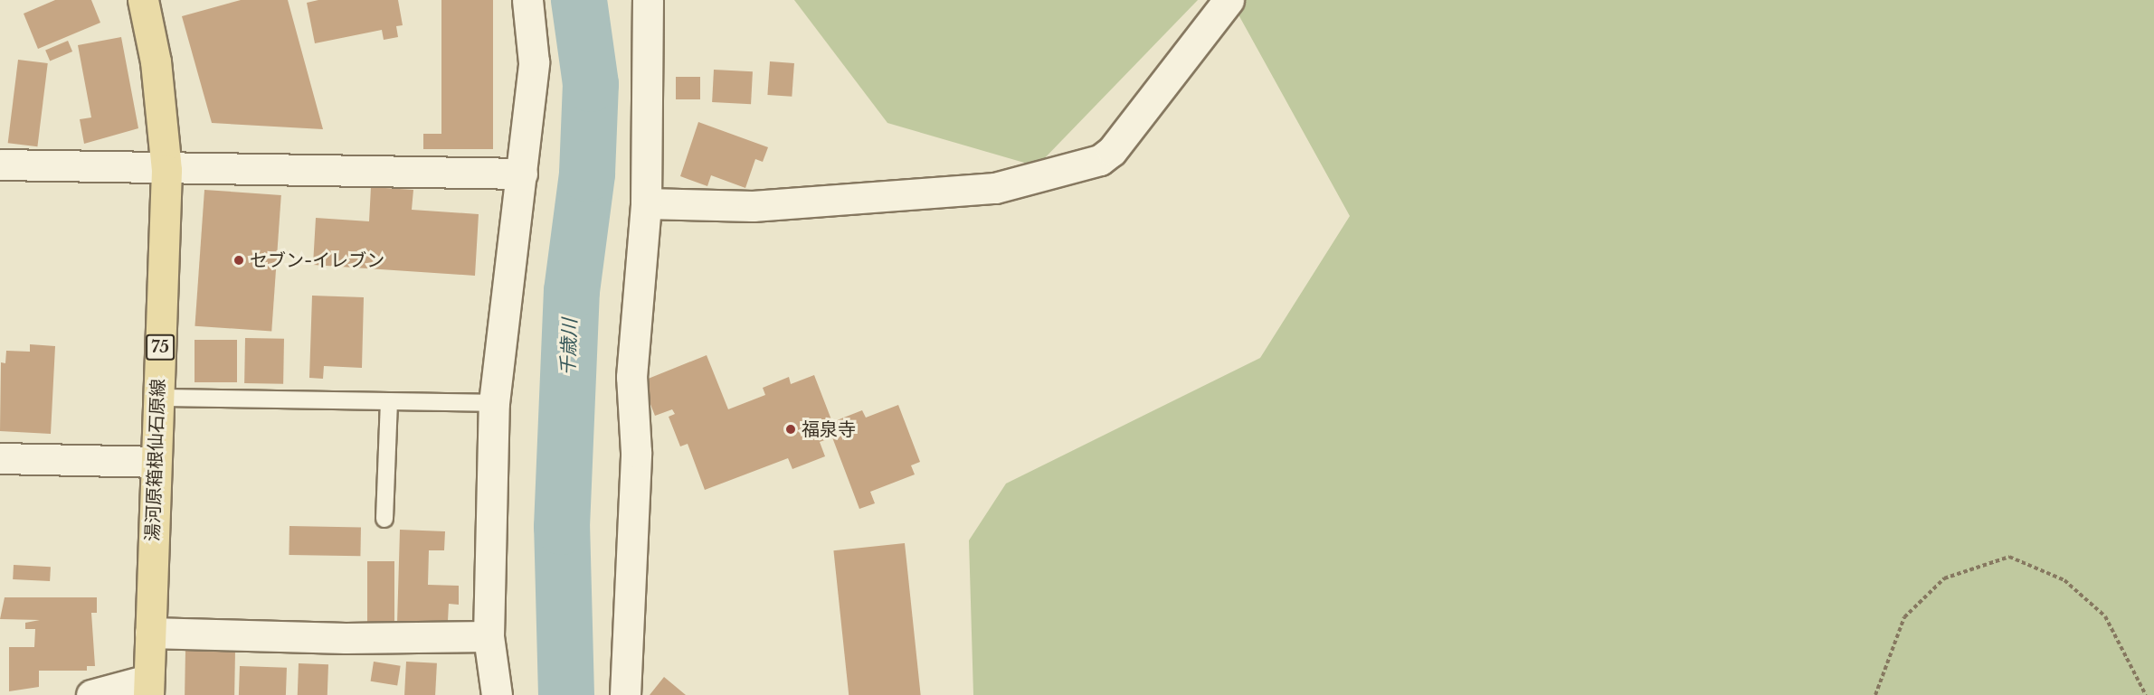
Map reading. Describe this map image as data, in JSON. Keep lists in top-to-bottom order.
{
  "streets": {
    "main road": ["75", "湯河原箱根仙石原線"]
  },
  "water": ["千歳川"],
  "places": ["セブン-イレブン", "福泉寺"]
}
